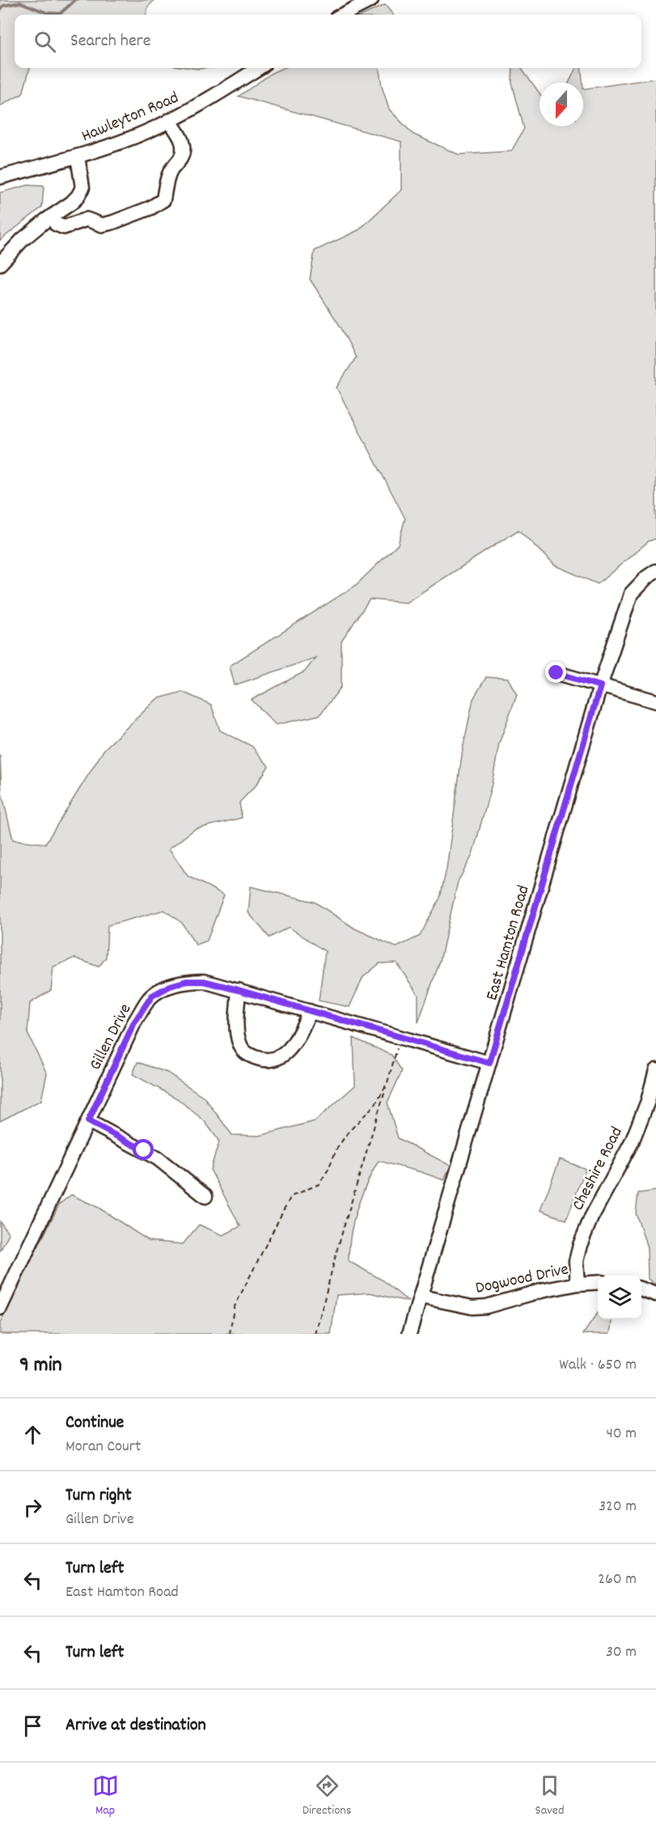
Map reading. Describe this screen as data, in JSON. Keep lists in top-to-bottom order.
{
  "streets": {
    "street": [
      "Hawleyton Road",
      "East Hamton Road",
      "Gillen Drive",
      "Cheshire Road",
      "Dogwood Drive"
    ]
  },
  "crossings": [
    ["East Hamton Road", "Gillen Drive"],
    ["East Hamton Road", "Dogwood Drive"],
    ["Cheshire Road", "Dogwood Drive"]
  ],
  "north": "bottom",
  "page": {
    "search": "Search here",
    "heading": ["9 min", "Walk · 650 m"],
    "list": [
      ["Continue", "Moran Court", "40 m"],
      ["Turn right", "Gillen Drive", "320 m"],
      ["Turn left", "East Hamton Road", "260 m"],
      ["Turn left", "30 m"],
      "Arrive at destination"
    ],
    "nav": ["Map", "Directions", "Saved"]
  }
}
